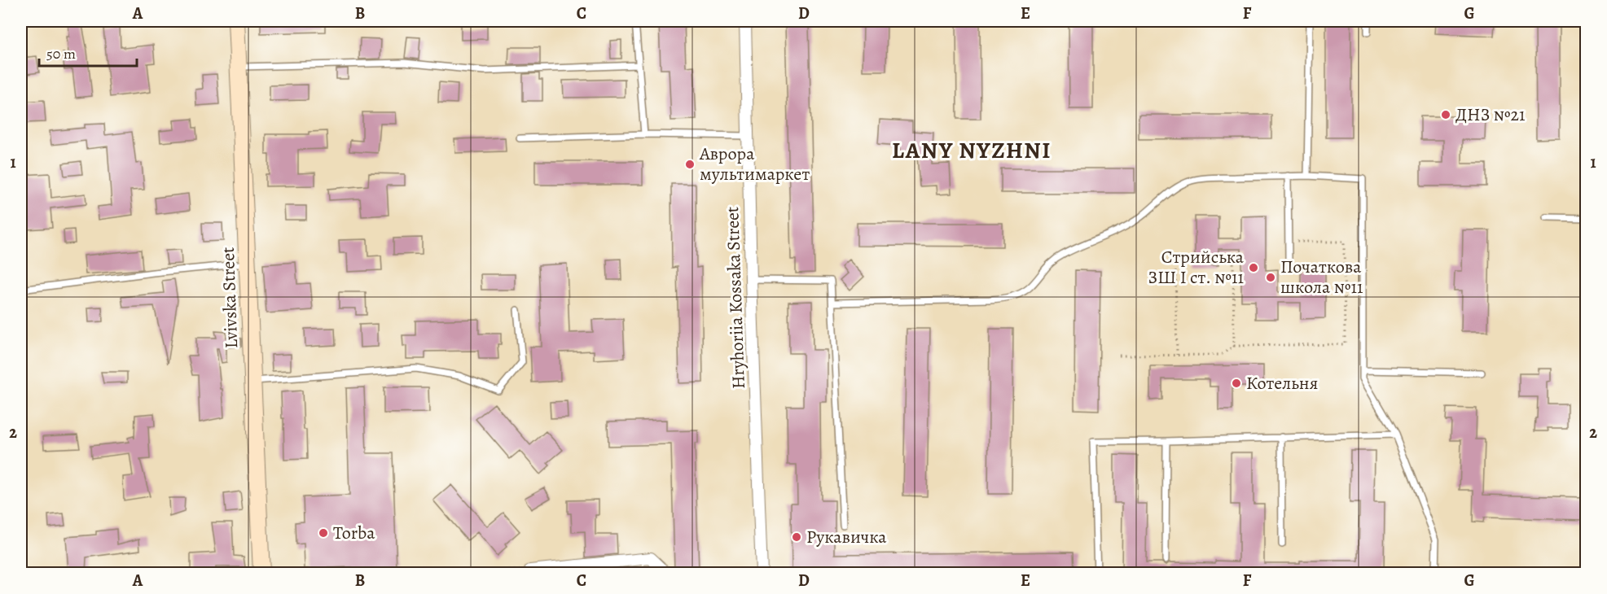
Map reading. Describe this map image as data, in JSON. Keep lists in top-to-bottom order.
{
  "streets": {
    "main road": ["Lvivska Street"],
    "street": ["Hryhoriia Kossaka Street"]
  },
  "districts": ["LANY NYZHNI"],
  "places": [
    "ДНЗ №21",
    "Аврора мультимаркет",
    "Стрийська ЗШ I ст. №11",
    "Початкова школа №11",
    "Котельня",
    "Torba",
    "Рукавичка"
  ],
  "scale_bar": "50 m",
  "grid": {
    "columns": [
      "A",
      "B",
      "C",
      "D",
      "E",
      "F",
      "G"
    ],
    "rows": ["1", "2"]
  }
}
